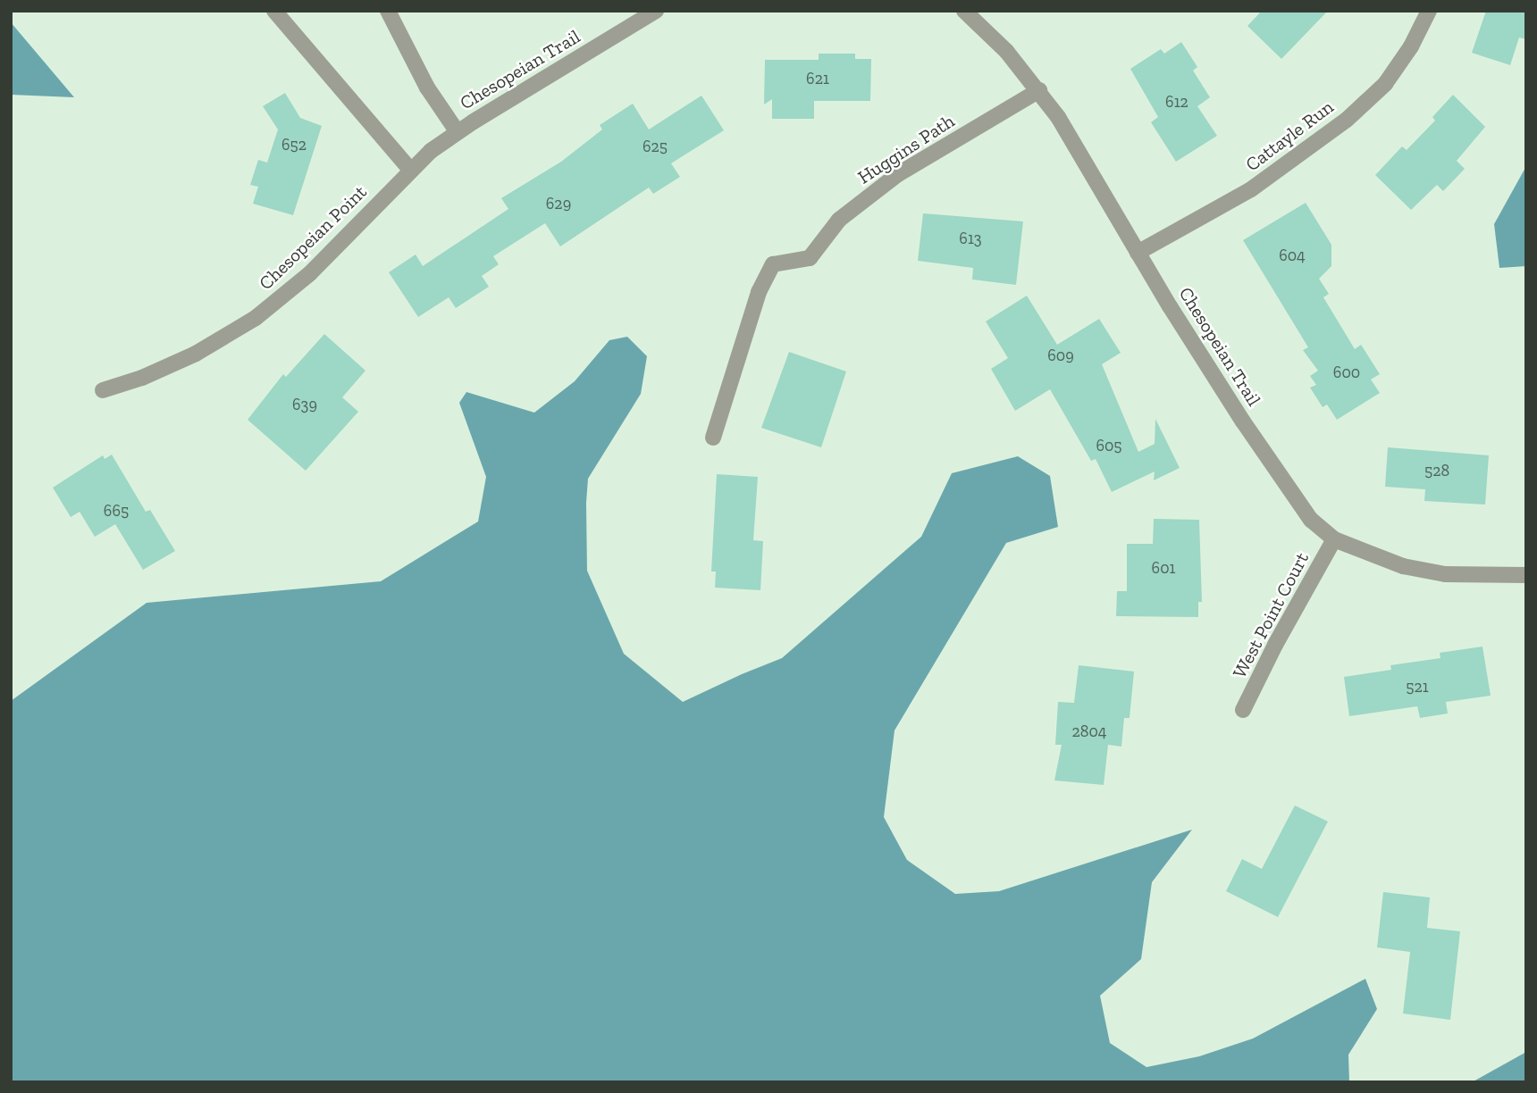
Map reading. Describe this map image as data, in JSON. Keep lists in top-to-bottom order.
{
  "streets": {
    "street": [
      "Chesopeian Trail",
      "Cattayle Run",
      "Huggins Path",
      "Chesopeian Point",
      "West Point Court"
    ]
  },
  "crossings": [
    ["Chesopeian Trail", "Cattayle Run"],
    ["Chesopeian Trail", "Huggins Path"],
    ["Chesopeian Trail", "Chesopeian Point"],
    ["Chesopeian Trail", "West Point Court"]
  ],
  "house_numbers": [
    "621",
    "612",
    "652",
    "625",
    "629",
    "613",
    "604",
    "609",
    "600",
    "639",
    "605",
    "528",
    "665",
    "601",
    "521",
    "2804"
  ]
}
